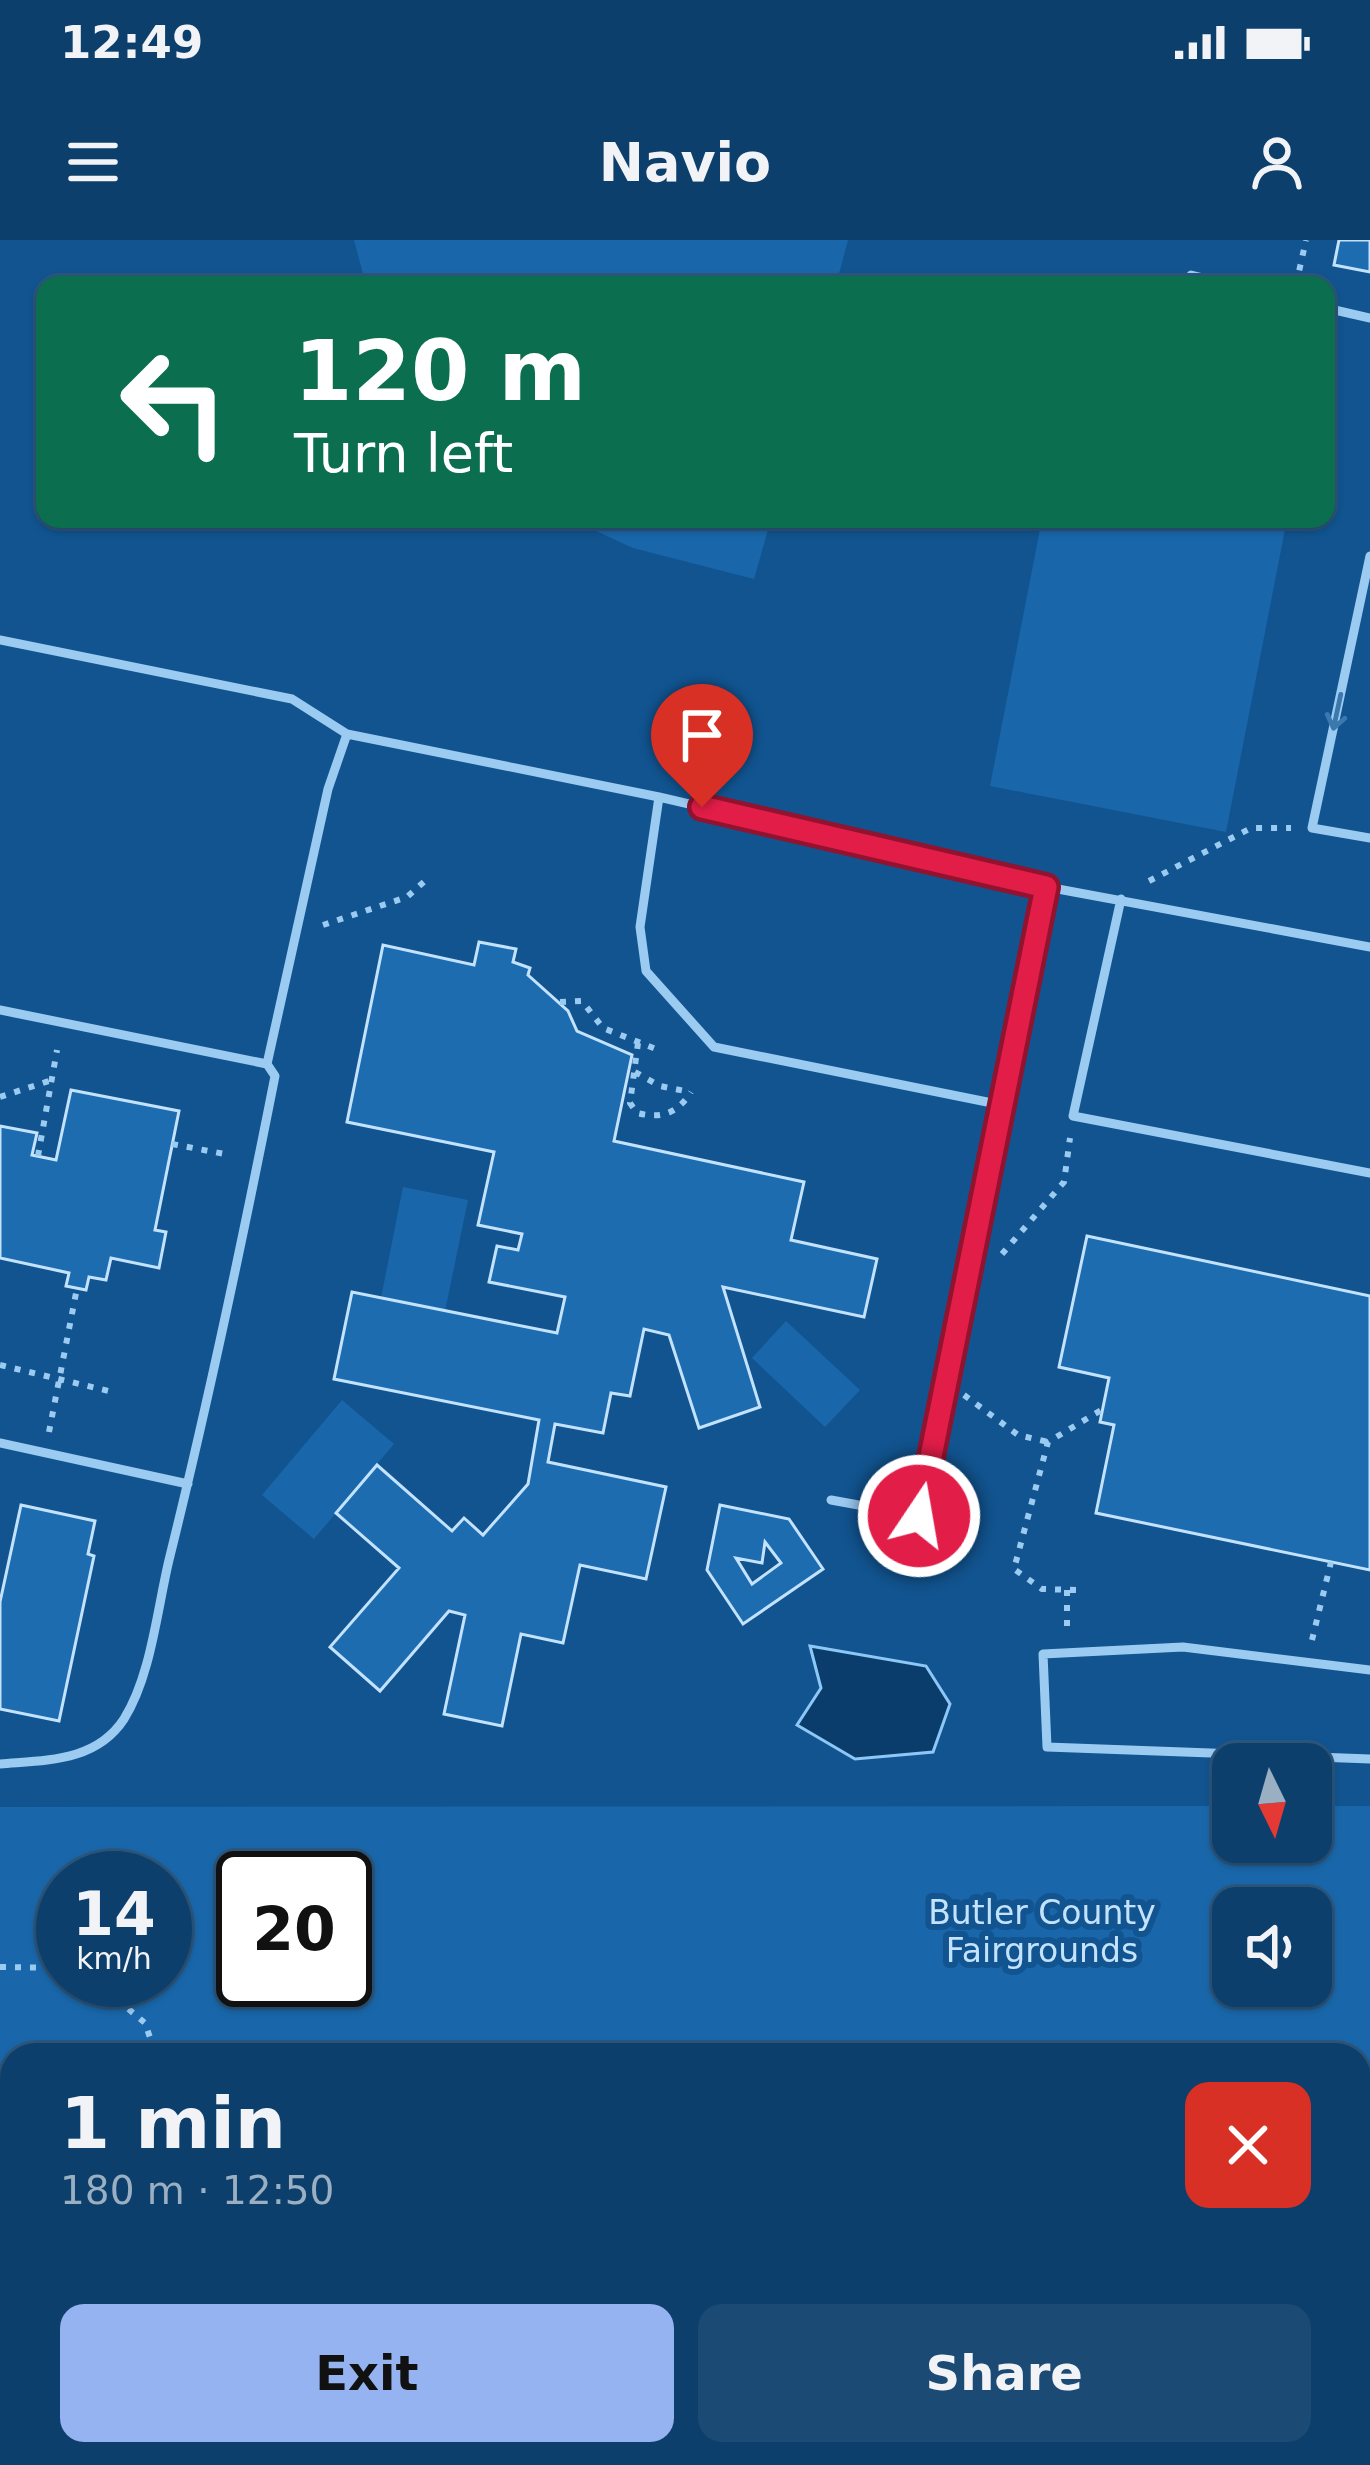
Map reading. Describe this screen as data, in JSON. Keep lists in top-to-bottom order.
{
  "parks": ["Butler County Fairgrounds"],
  "north": "bottom",
  "page": {
    "status": "12:49",
    "header": "Navio",
    "turn": ["120 m", "Turn left"],
    "speed": "14 km/h",
    "limit": "20",
    "heading": ["1 min", "180 m · 12:50"],
    "buttons": ["Exit", "Share"]
  }
}
